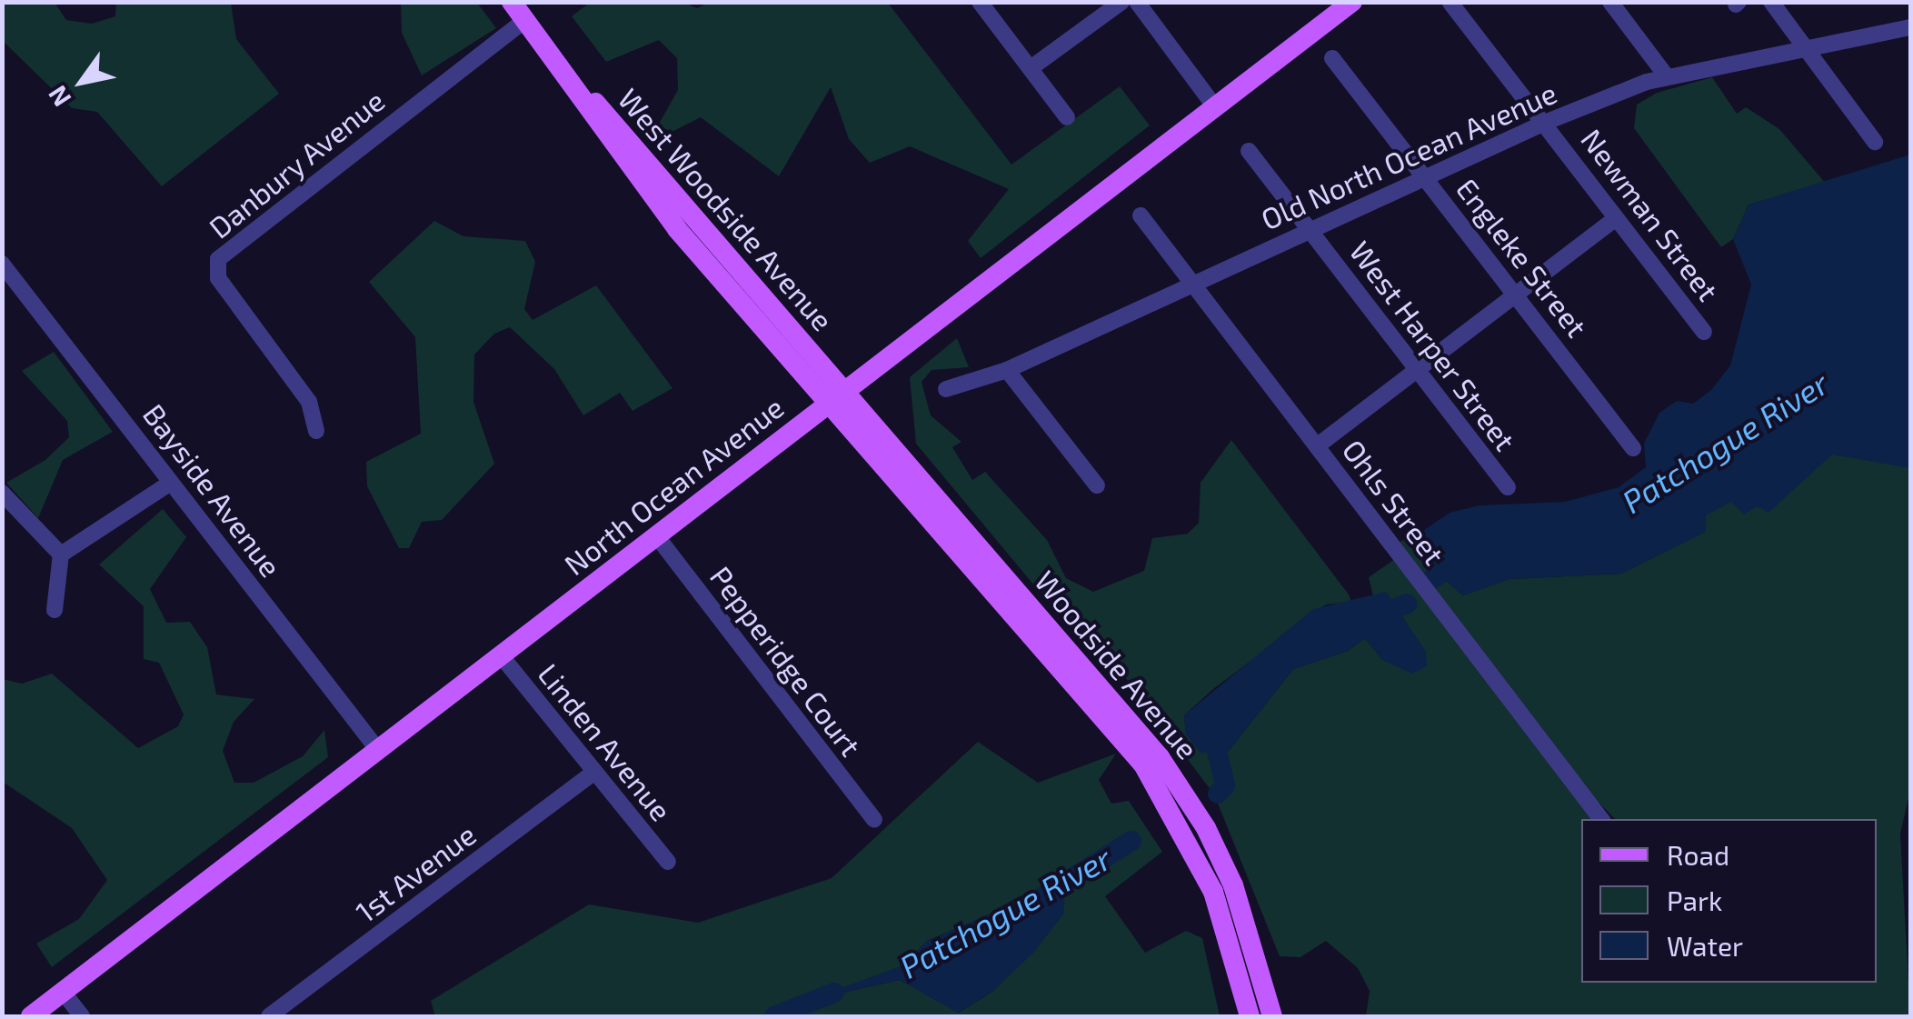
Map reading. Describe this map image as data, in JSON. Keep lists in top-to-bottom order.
{
  "streets": {
    "main road": ["West Woodside Avenue", "North Ocean Avenue", "Woodside Avenue"],
    "street": [
      "Old North Ocean Avenue",
      "Danbury Avenue",
      "Newman Street",
      "Engleke Street",
      "West Harper Street",
      "Bayside Avenue",
      "Ohls Street",
      "Pepperidge Court",
      "Linden Avenue",
      "1st Avenue"
    ]
  },
  "crossings": [
    ["Old North Ocean Avenue", "Newman Street"],
    ["Old North Ocean Avenue", "Engleke Street"],
    ["Old North Ocean Avenue", "West Harper Street"],
    ["Old North Ocean Avenue", "Ohls Street"],
    ["Danbury Avenue", "West Woodside Avenue"],
    ["West Woodside Avenue", "North Ocean Avenue"],
    ["West Woodside Avenue", "Woodside Avenue"],
    ["North Ocean Avenue", "Bayside Avenue"],
    ["North Ocean Avenue", "Pepperidge Court"],
    ["North Ocean Avenue", "Woodside Avenue"],
    ["North Ocean Avenue", "Linden Avenue"],
    ["Linden Avenue", "1st Avenue"]
  ],
  "water": ["Patchogue River"],
  "legend": ["Road", "Park", "Water"],
  "north": "bottom left"
}
